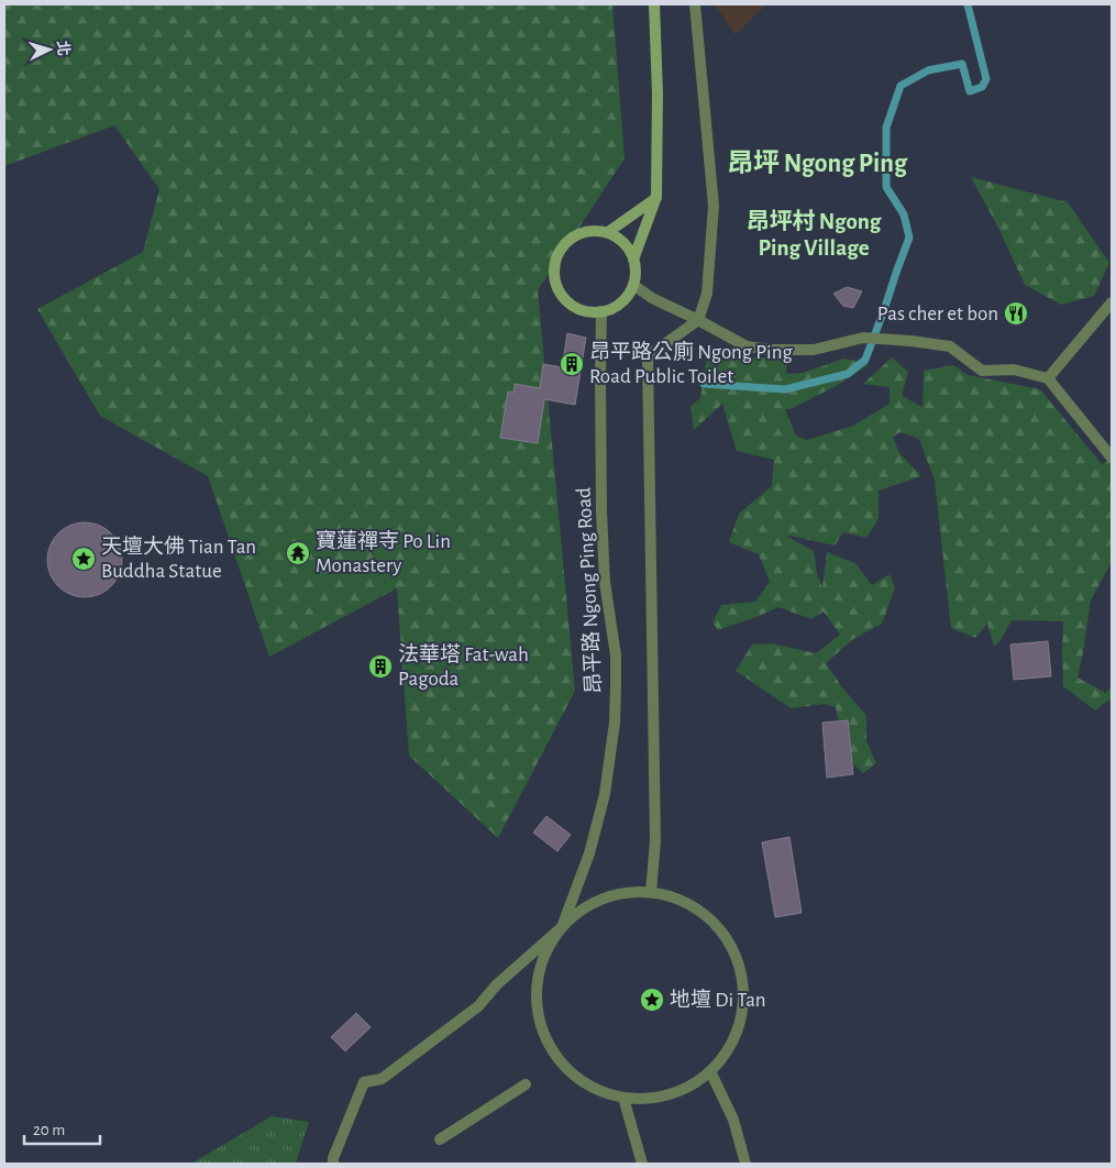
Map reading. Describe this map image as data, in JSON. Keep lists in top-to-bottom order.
{
  "streets": {
    "street": ["昂平路 Ngong Ping Road"]
  },
  "districts": ["昂坪 Ngong Ping", "昂坪村 Ngong Ping Village"],
  "places": {
    "restaurant": ["Pas cher et bon"],
    "building": ["昂平路公廁 Ngong Ping Road Public Toilet", "法華塔 Fat-wah Pagoda"],
    "temple": ["寶蓮禪寺 Po Lin Monastery"],
    "place": ["天壇大佛 Tian Tan Buddha Statue", "地壇 Di Tan"]
  },
  "scale_bar": "20 m",
  "north": "right"
}
